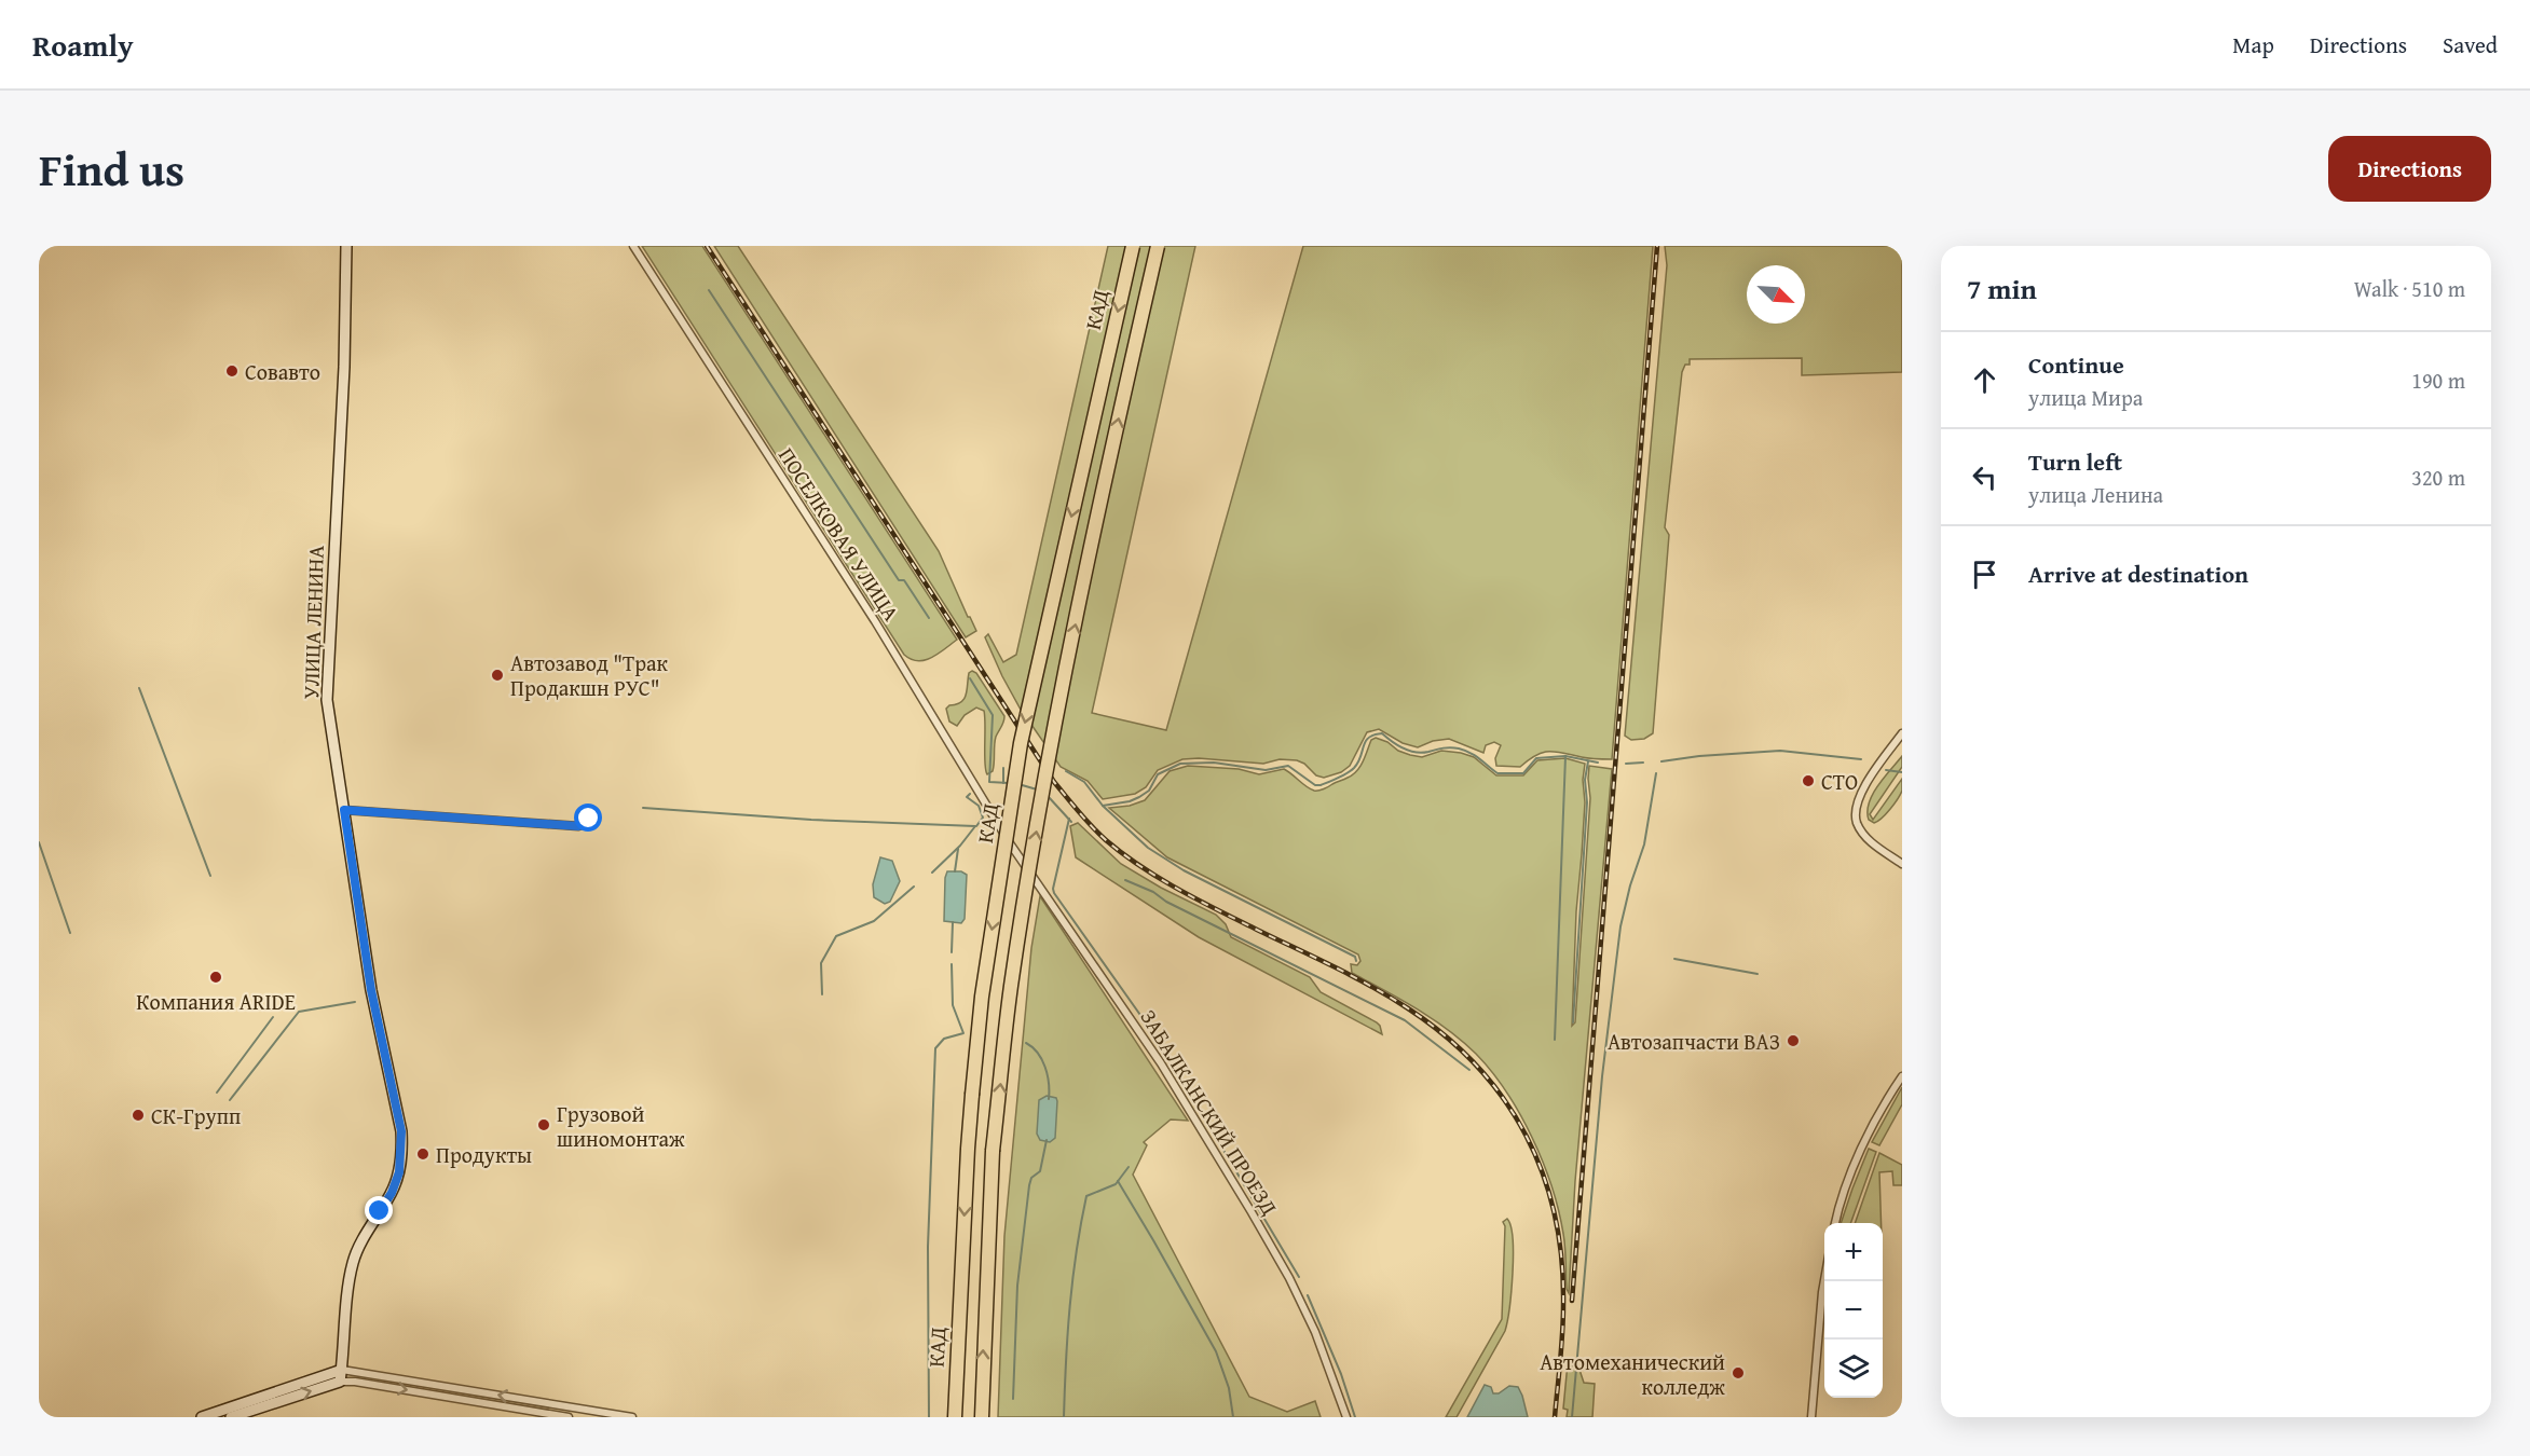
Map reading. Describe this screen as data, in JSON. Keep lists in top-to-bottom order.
{
  "streets": {
    "highway": ["КАД"],
    "street": ["ПОСЕЛКОВАЯ УЛИЦА", "УЛИЦА ЛЕНИНА", "ЗАБАЛКАНСКИЙ ПРОЕЗД"]
  },
  "crossings": [
    ["ПОСЕЛКОВАЯ УЛИЦА", "ЗАБАЛКАНСКИЙ ПРОЕЗД"]
  ],
  "places": [
    "Совавто",
    "Автозавод \"Трак Продакшн РУС\"",
    "СТО",
    "Компания ARIDE",
    "Автозапчасти ВАЗ",
    "СК-Групп",
    "Грузовой шиномонтаж",
    "Продукты",
    "Автомеханический колледж"
  ],
  "north": "bottom right",
  "page": {
    "header": "Roamly",
    "nav": ["Map", "Directions", "Saved"],
    "title": "Find us",
    "buttons": "Directions",
    "heading": ["7 min", "Walk · 510 m"],
    "list": [
      ["Continue", "улица Мира", "190 m"],
      ["Turn left", "улица Ленина", "320 m"],
      "Arrive at destination"
    ],
    "map_buttons": ["+", "−"]
  }
}
